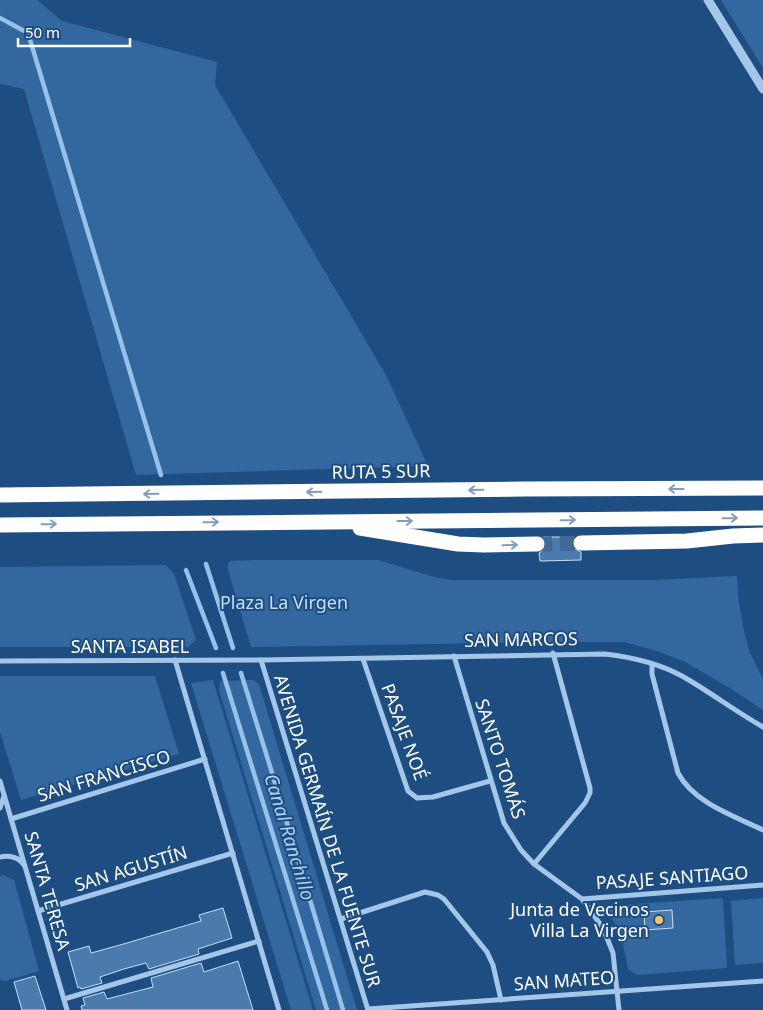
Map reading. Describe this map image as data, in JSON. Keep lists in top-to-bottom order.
{
  "streets": {
    "highway": ["RUTA 5 SUR"],
    "street": [
      "SAN MARCOS",
      "SANTA ISABEL",
      "PASAJE NOÉ",
      "SANTO TOMÁS",
      "SAN FRANCISCO",
      "AVENIDA GERMAÍN DE LA FUENTE SUR",
      "SAN AGUSTÍN",
      "PASAJE SANTIAGO",
      "SANTA TERESA",
      "SAN MATEO"
    ]
  },
  "crossings": [
    ["SAN MARCOS", "SANTA ISABEL"],
    ["SAN MARCOS", "PASAJE NOÉ"],
    ["SAN MARCOS", "SANTO TOMÁS"],
    ["SAN MARCOS", "AVENIDA GERMAÍN DE LA FUENTE SUR"],
    ["SANTA ISABEL", "AVENIDA GERMAÍN DE LA FUENTE SUR"],
    ["PASAJE NOÉ", "SANTO TOMÁS"],
    ["SANTO TOMÁS", "PASAJE SANTIAGO"],
    ["SANTO TOMÁS", "SAN MATEO"],
    ["SAN FRANCISCO", "SANTA TERESA"],
    ["AVENIDA GERMAÍN DE LA FUENTE SUR", "SAN MATEO"],
    ["SAN AGUSTÍN", "SANTA TERESA"]
  ],
  "water": ["Canal Ranchillo"],
  "parks": ["Plaza La Virgen"],
  "places": ["Junta de Vecinos Villa La Virgen"],
  "scale_bar": "50 m"
}
